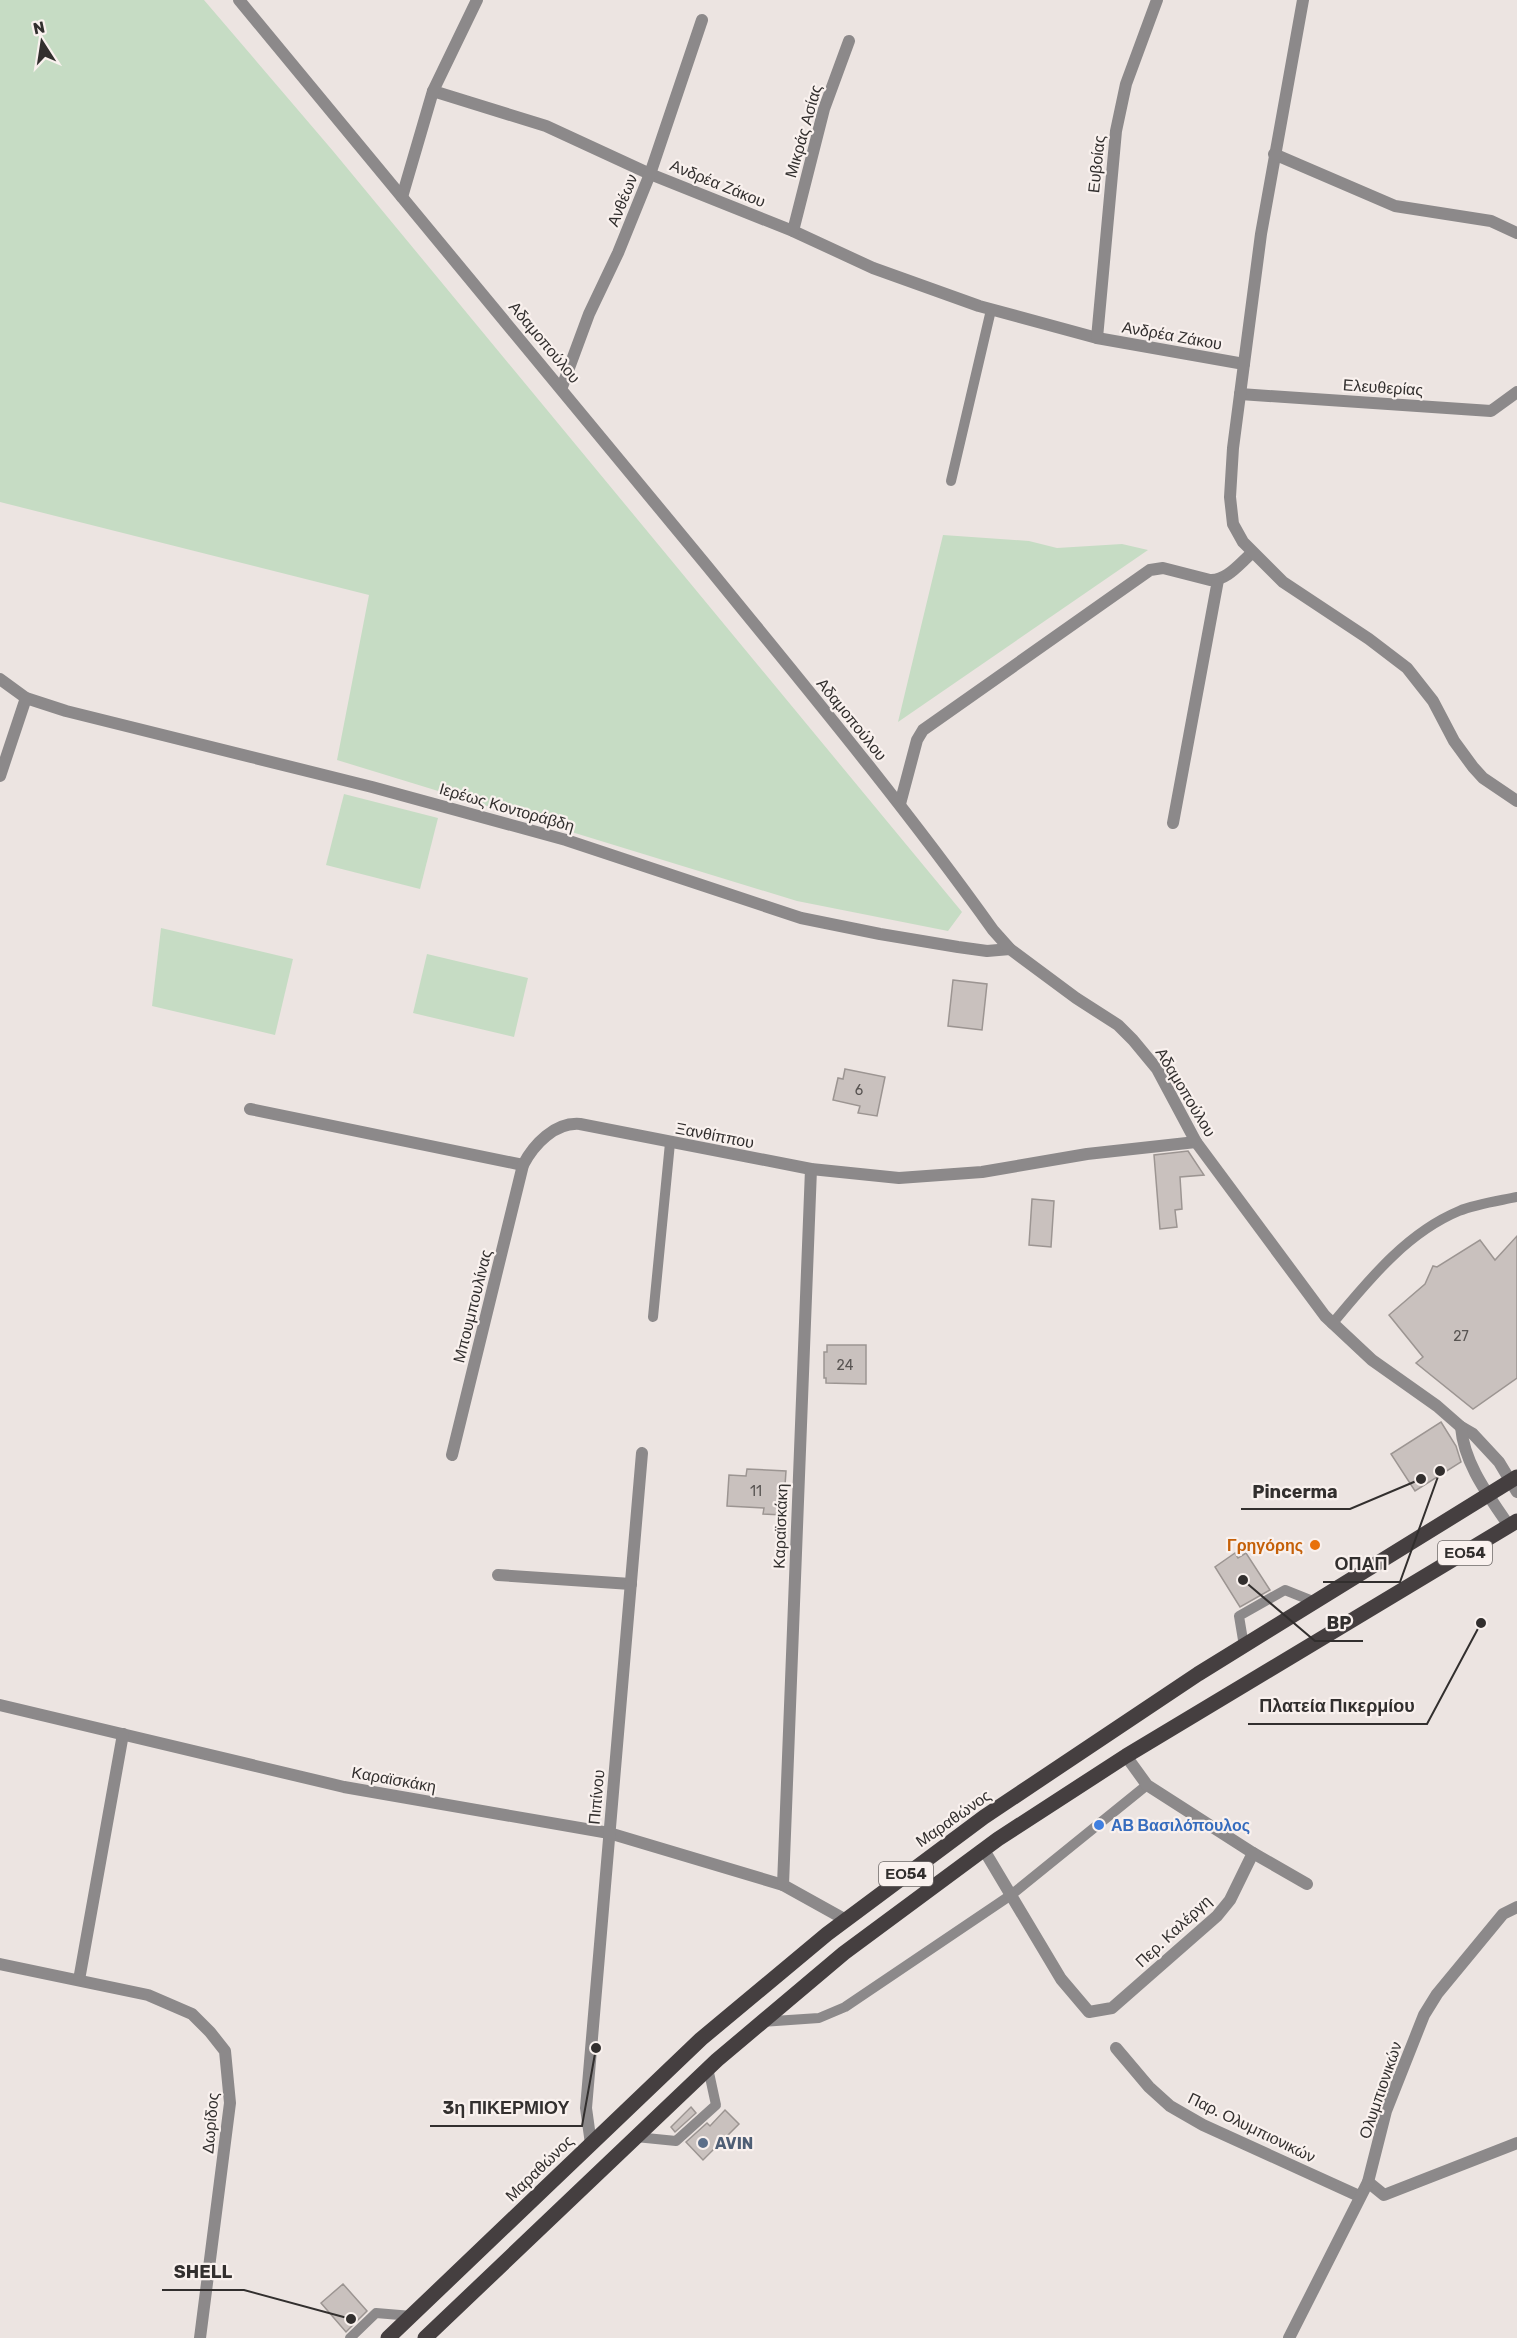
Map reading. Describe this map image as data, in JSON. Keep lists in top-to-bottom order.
{
  "streets": {
    "main road": ["ΕΟ54", "Μαραθώνος"],
    "street": [
      "Μικράς Ασίας",
      "Ευβοίας",
      "Ανδρέα Ζάκου",
      "Ανθέων",
      "Αδαμοπούλου",
      "Ελευθερίας",
      "Ιερέως Κοντοράβδη",
      "Ξανθίππου",
      "Μπουμπουλίνας",
      "Καραϊσκάκη",
      "Πιπίνου",
      "Περ. Καλέργη",
      "Ολυμπιονικών",
      "Δωρίδος",
      "Παρ. Ολυμπιονικών"
    ]
  },
  "crossings": [
    ["Μικράς Ασίας", "Ανδρέα Ζάκου"],
    ["Ευβοίας", "Ανδρέα Ζάκου"],
    ["Ανδρέα Ζάκου", "Ανθέων"],
    ["Ανθέων", "Αδαμοπούλου"],
    ["Αδαμοπούλου", "Ιερέως Κοντοράβδη"],
    ["Αδαμοπούλου", "Ξανθίππου"],
    ["Αδαμοπούλου", "Μαραθώνος"],
    ["Ξανθίππου", "Μπουμπουλίνας"],
    ["Ξανθίππου", "Καραϊσκάκη"],
    ["Καραϊσκάκη", "Πιπίνου"],
    ["Καραϊσκάκη", "Μαραθώνος"],
    ["Πιπίνου", "Μαραθώνος"],
    ["Ολυμπιονικών", "Παρ. Ολυμπιονικών"]
  ],
  "places": [
    "ΟΠΑΠ",
    "Pincerma",
    "Γρηγόρης",
    "BP",
    "Πλατεία Πικερμίου",
    "ΑΒ Βασιλόπουλος",
    "3η ΠΙΚΕΡΜΙΟΥ",
    "AVIN",
    "SHELL"
  ],
  "house_numbers": [
    "6",
    "27",
    "24",
    "11"
  ],
  "north": "top"
}
